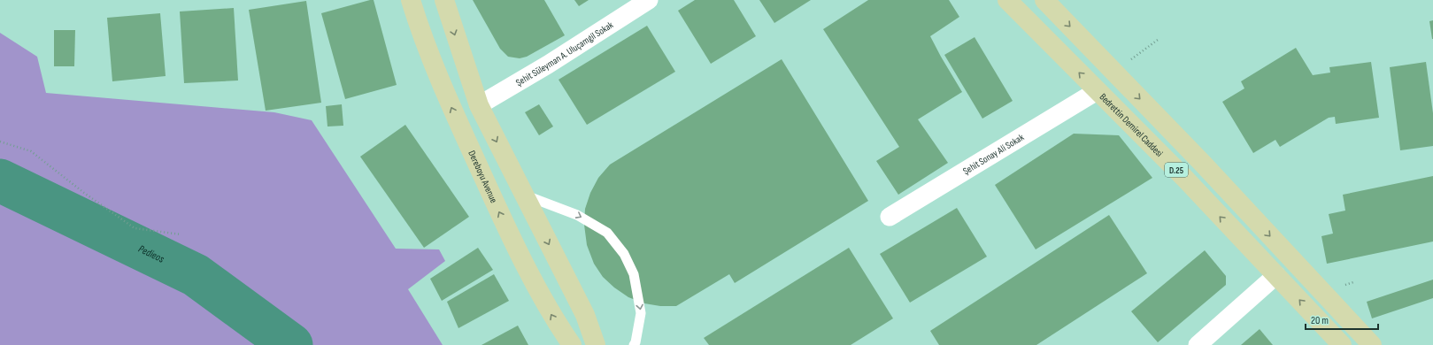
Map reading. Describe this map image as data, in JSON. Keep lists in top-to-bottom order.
{
  "streets": {
    "main road": ["Bedrettin Demirel Caddesi", "D.25", "Dereboyu Avenue"],
    "street": ["Şehit Süleyman A. Uluçamgil Sokak", "Şehit Sonay Ali Sokak"]
  },
  "crossings": [
    ["Bedrettin Demirel Caddesi", "Şehit Sonay Ali Sokak"]
  ],
  "water": ["Pedieos"],
  "scale_bar": "20 m"
}
